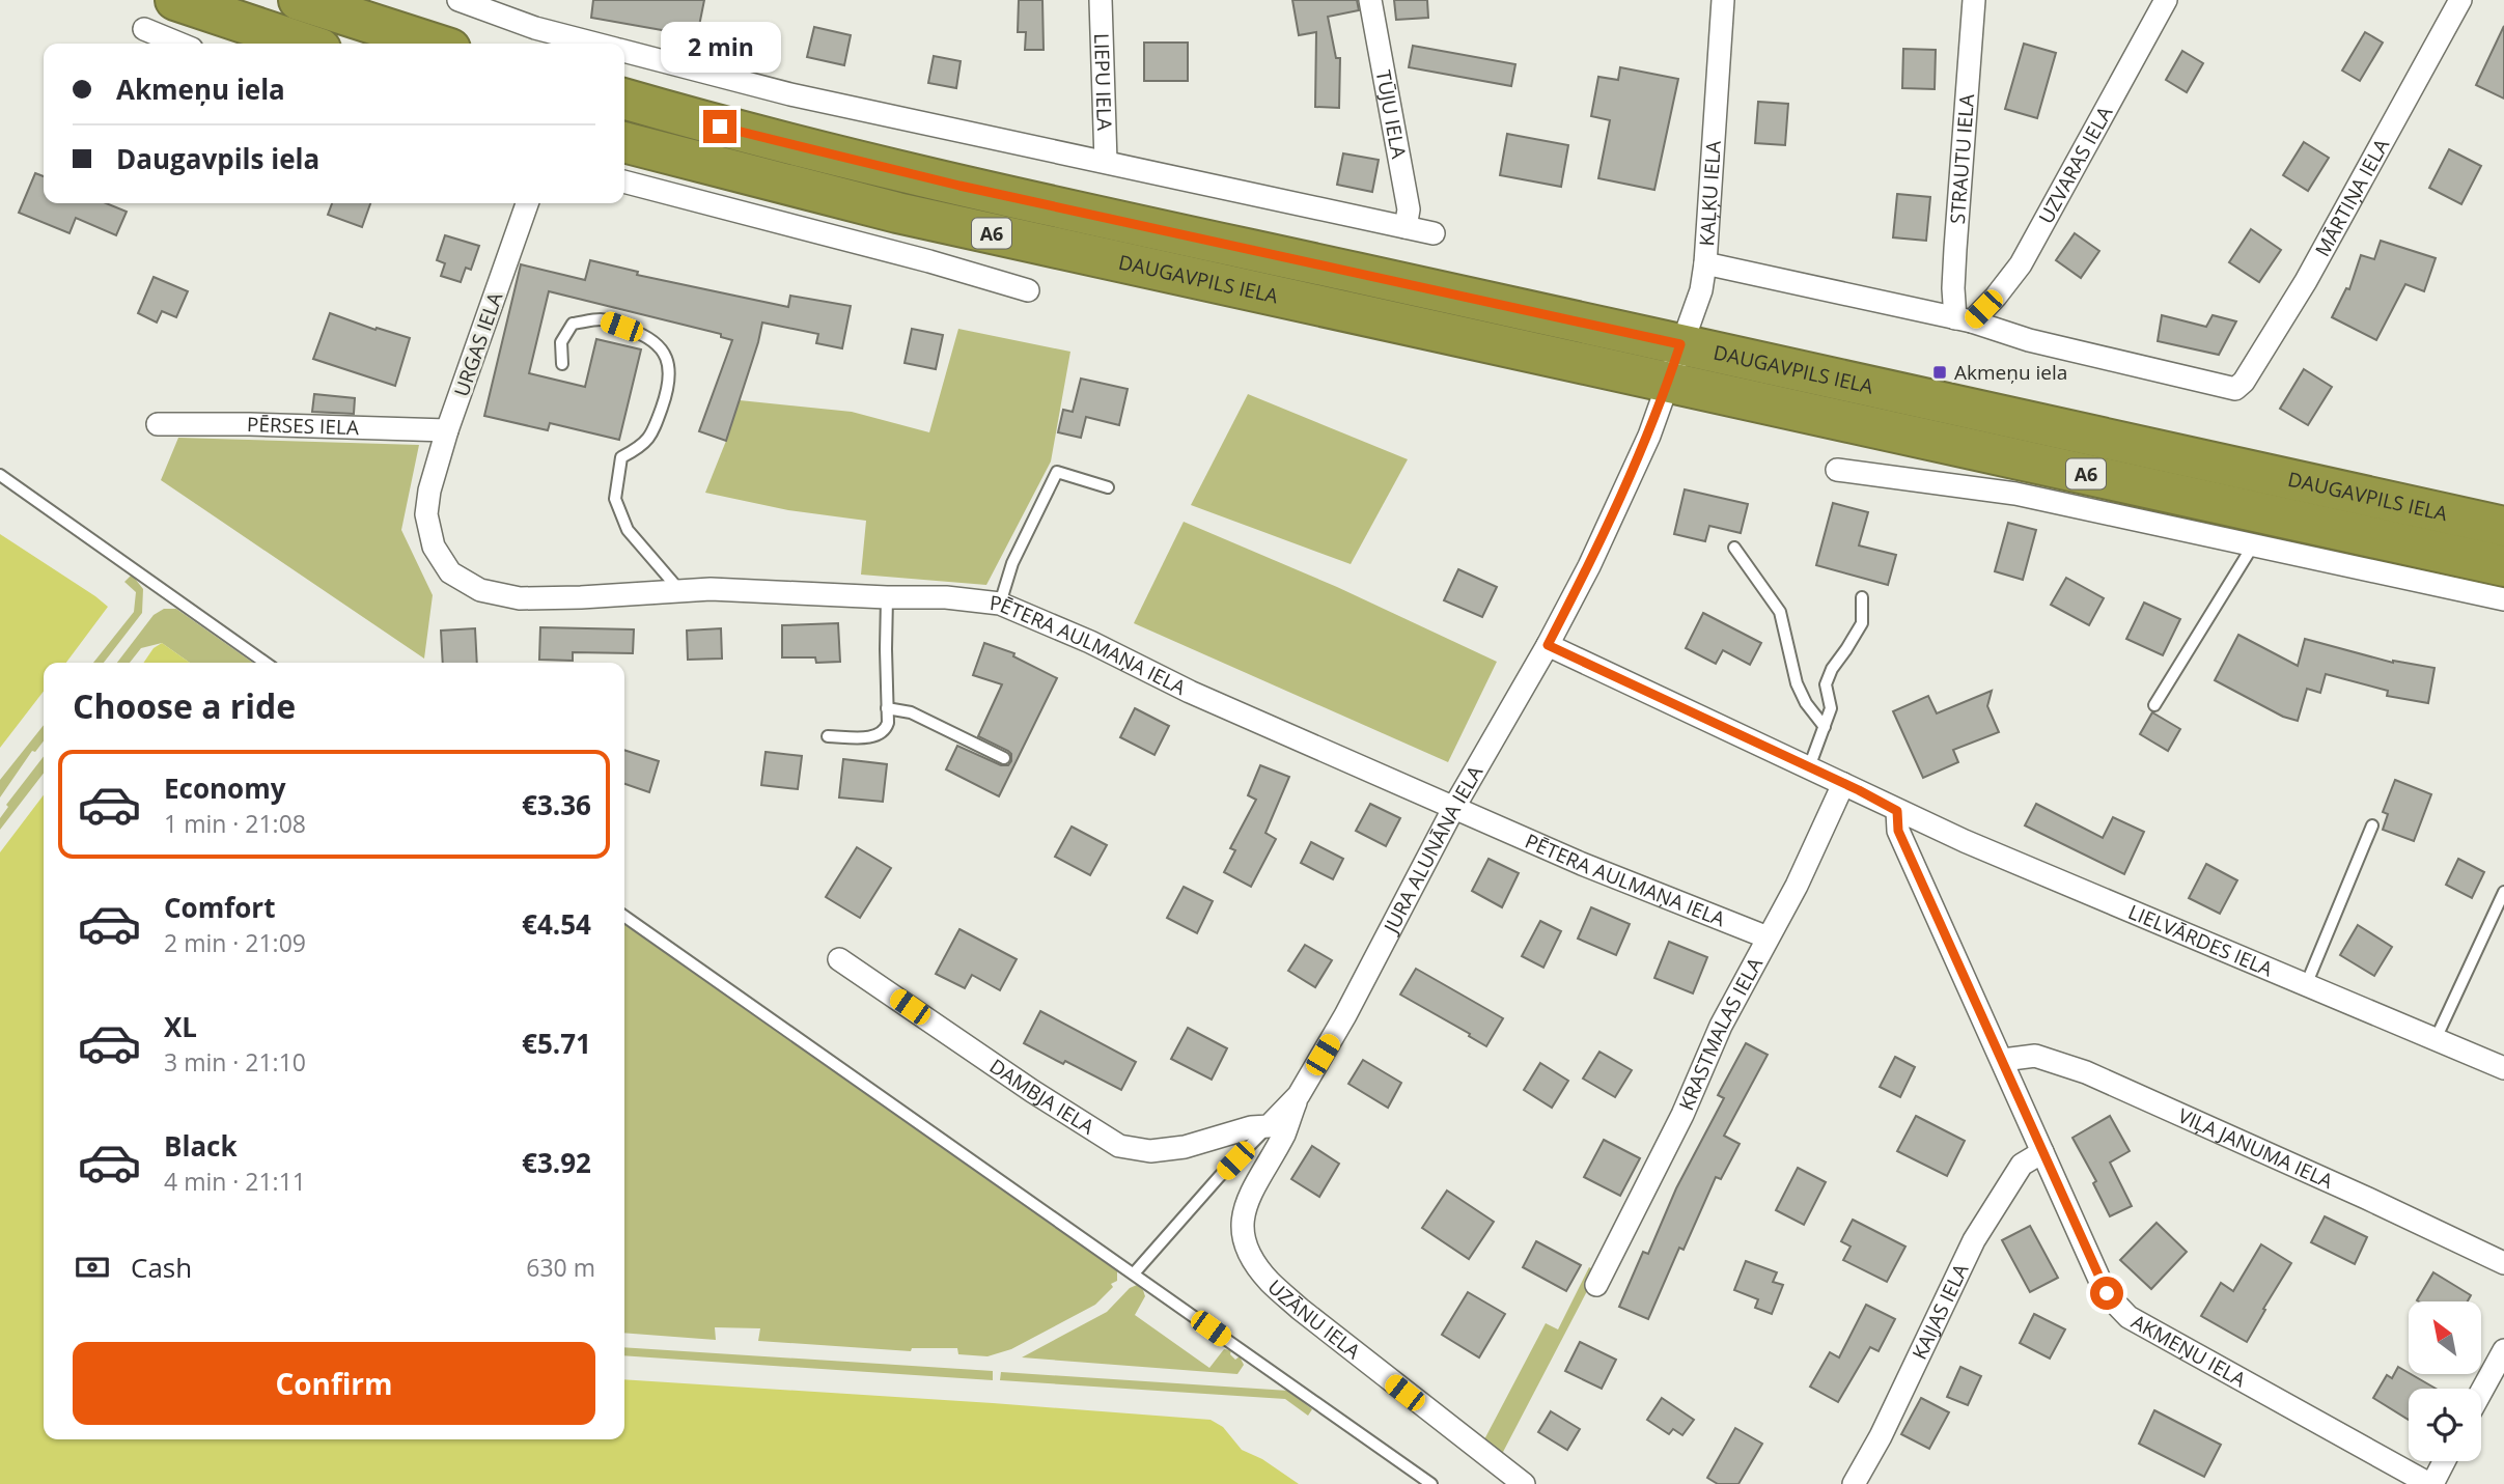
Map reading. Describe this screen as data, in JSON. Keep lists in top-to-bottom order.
{
  "streets": {
    "highway": ["A6", "DAUGAVPILS IELA"],
    "street": [
      "LIEPU IELA",
      "TŪJU IELA",
      "STRAUTU IELA",
      "UZVARAS IELA",
      "KAĻĶU IELA",
      "MĀRTIŅA IELA",
      "URGAS IELA",
      "PĒRSES IELA",
      "PĒTERA AULMAŅA IELA",
      "JURA ALUNĀNA IELA",
      "LIELVĀRDES IELA",
      "KRASTMALAS IELA",
      "DAMBJA IELA",
      "VIĻA JANUMA IELA",
      "KAIJAS IELA",
      "UZĀNU IELA",
      "AKMEŅU IELA"
    ]
  },
  "crossings": [
    ["STRAUTU IELA", "UZVARAS IELA"],
    ["STRAUTU IELA", "MĀRTIŅA IELA"],
    ["UZVARAS IELA", "MĀRTIŅA IELA"],
    ["KAĻĶU IELA", "DAUGAVPILS IELA"],
    ["KAĻĶU IELA", "JURA ALUNĀNA IELA"],
    ["DAUGAVPILS IELA", "JURA ALUNĀNA IELA"],
    ["URGAS IELA", "PĒRSES IELA"],
    ["URGAS IELA", "PĒTERA AULMAŅA IELA"],
    ["PĒTERA AULMAŅA IELA", "JURA ALUNĀNA IELA"],
    ["PĒTERA AULMAŅA IELA", "KRASTMALAS IELA"],
    ["JURA ALUNĀNA IELA", "DAMBJA IELA"],
    ["JURA ALUNĀNA IELA", "UZĀNU IELA"],
    ["LIELVĀRDES IELA", "AKMEŅU IELA"],
    ["VIĻA JANUMA IELA", "AKMEŅU IELA"],
    ["KAIJAS IELA", "AKMEŅU IELA"]
  ],
  "places": {
    "transit": ["Akmeņu iela"]
  },
  "north": "top left",
  "page": {
    "bubble": "2 min",
    "banner": ["Akmeņu iela", "Daugavpils iela"],
    "heading": "Choose a ride",
    "list": [
      {
        "name": "Economy",
        "note": "1 min · 21:08",
        "value": "€3.36"
      },
      {
        "name": "Comfort",
        "note": "2 min · 21:09",
        "value": "€4.54"
      },
      {
        "name": "XL",
        "note": "3 min · 21:10",
        "value": "€5.71"
      },
      {
        "name": "Black",
        "note": "4 min · 21:11",
        "value": "€3.92"
      }
    ],
    "pay": ["Cash", "630 m"],
    "buttons": "Confirm"
  }
}
